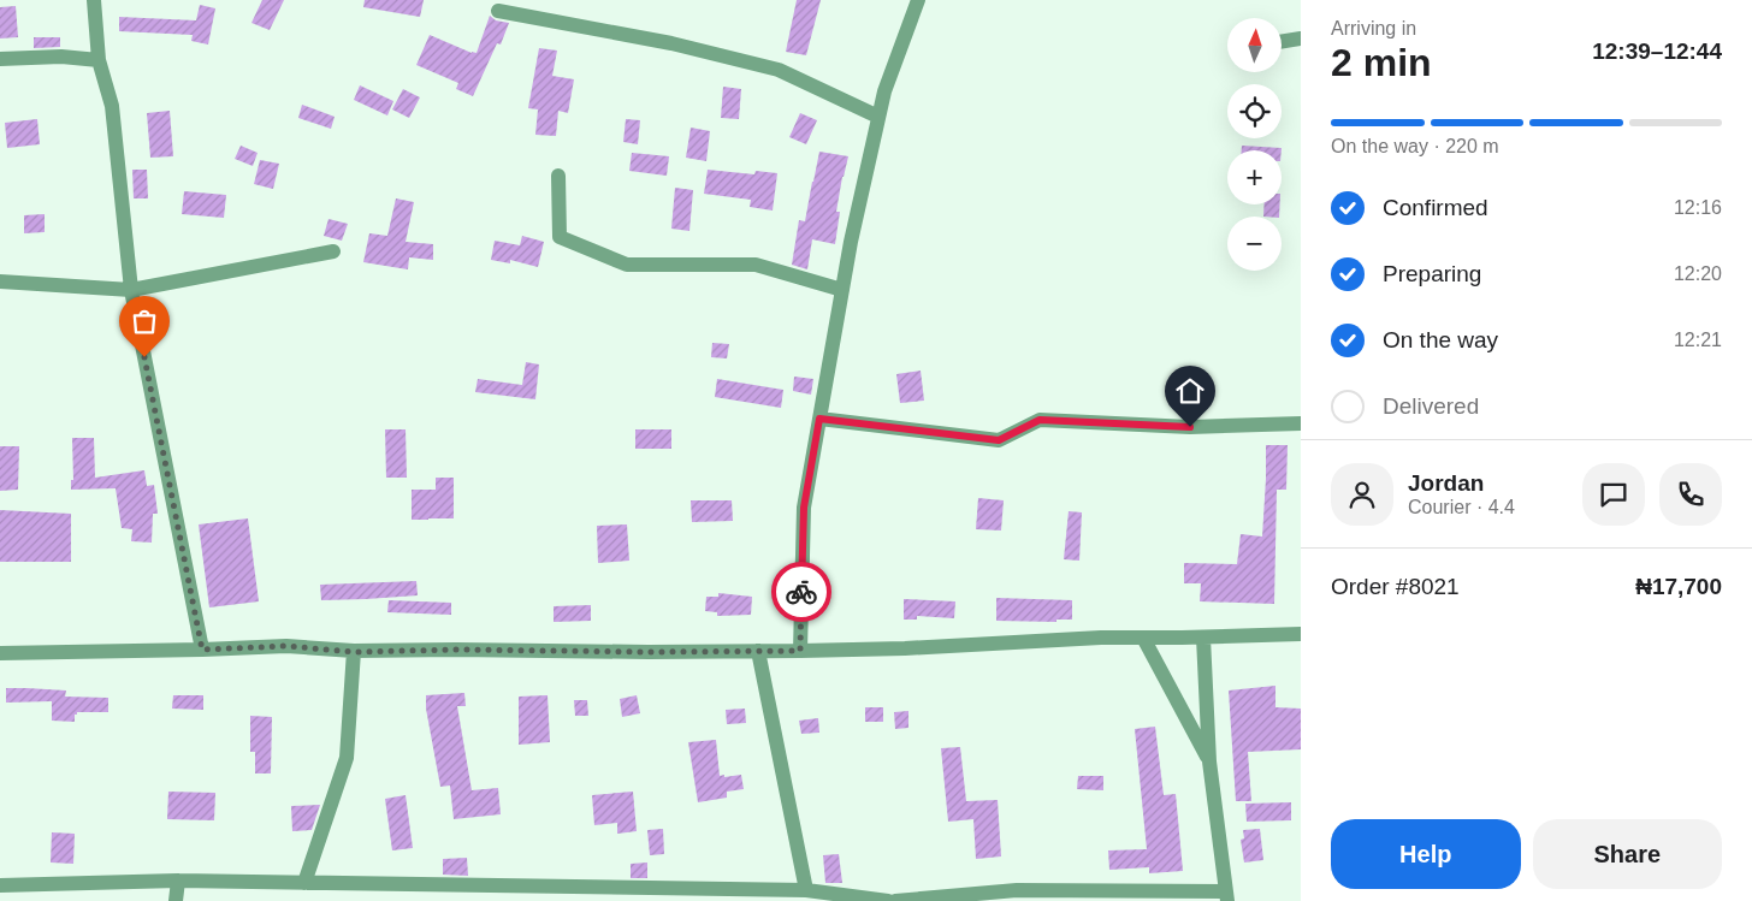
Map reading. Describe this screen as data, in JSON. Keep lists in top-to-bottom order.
{
  "north": "top",
  "page": {
    "heading": ["2 min", "Arriving in", "12:39–12:44"],
    "panel": [
      "Jordan",
      "Courier · 4.4",
      "Order #8021",
      "₦17,700"
    ],
    "map_buttons": ["+", "−"],
    "bar": "On the way · 220 m",
    "list": [
      ["Confirmed", "12:16"],
      ["Preparing", "12:20"],
      ["On the way", "12:21"],
      "Delivered"
    ],
    "buttons": ["Help", "Share"]
  }
}
